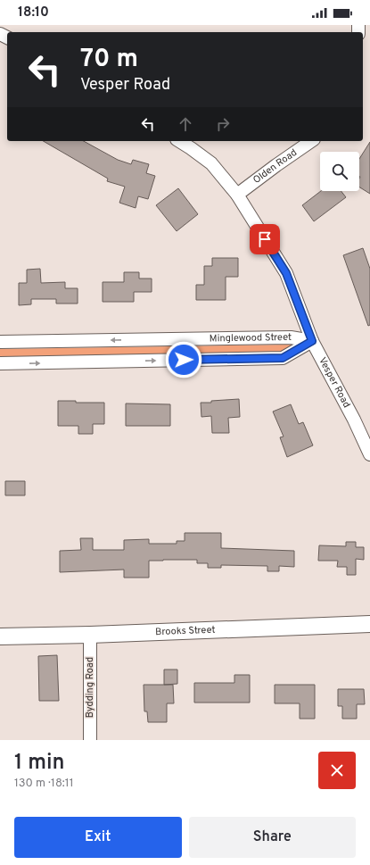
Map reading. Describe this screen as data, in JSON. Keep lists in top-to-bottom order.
{
  "streets": {
    "street": [
      "Olden Road",
      "Minglewood Street",
      "Vesper Road",
      "Brooks Street",
      "Bydding Road"
    ]
  },
  "crossings": [
    ["Olden Road", "Vesper Road"],
    ["Minglewood Street", "Vesper Road"],
    ["Brooks Street", "Bydding Road"]
  ],
  "page": {
    "status": "18:10",
    "turn": ["70 m", "Vesper Road"],
    "heading": ["1 min", "130 m · 18:11"],
    "buttons": ["Exit", "Share"]
  }
}
